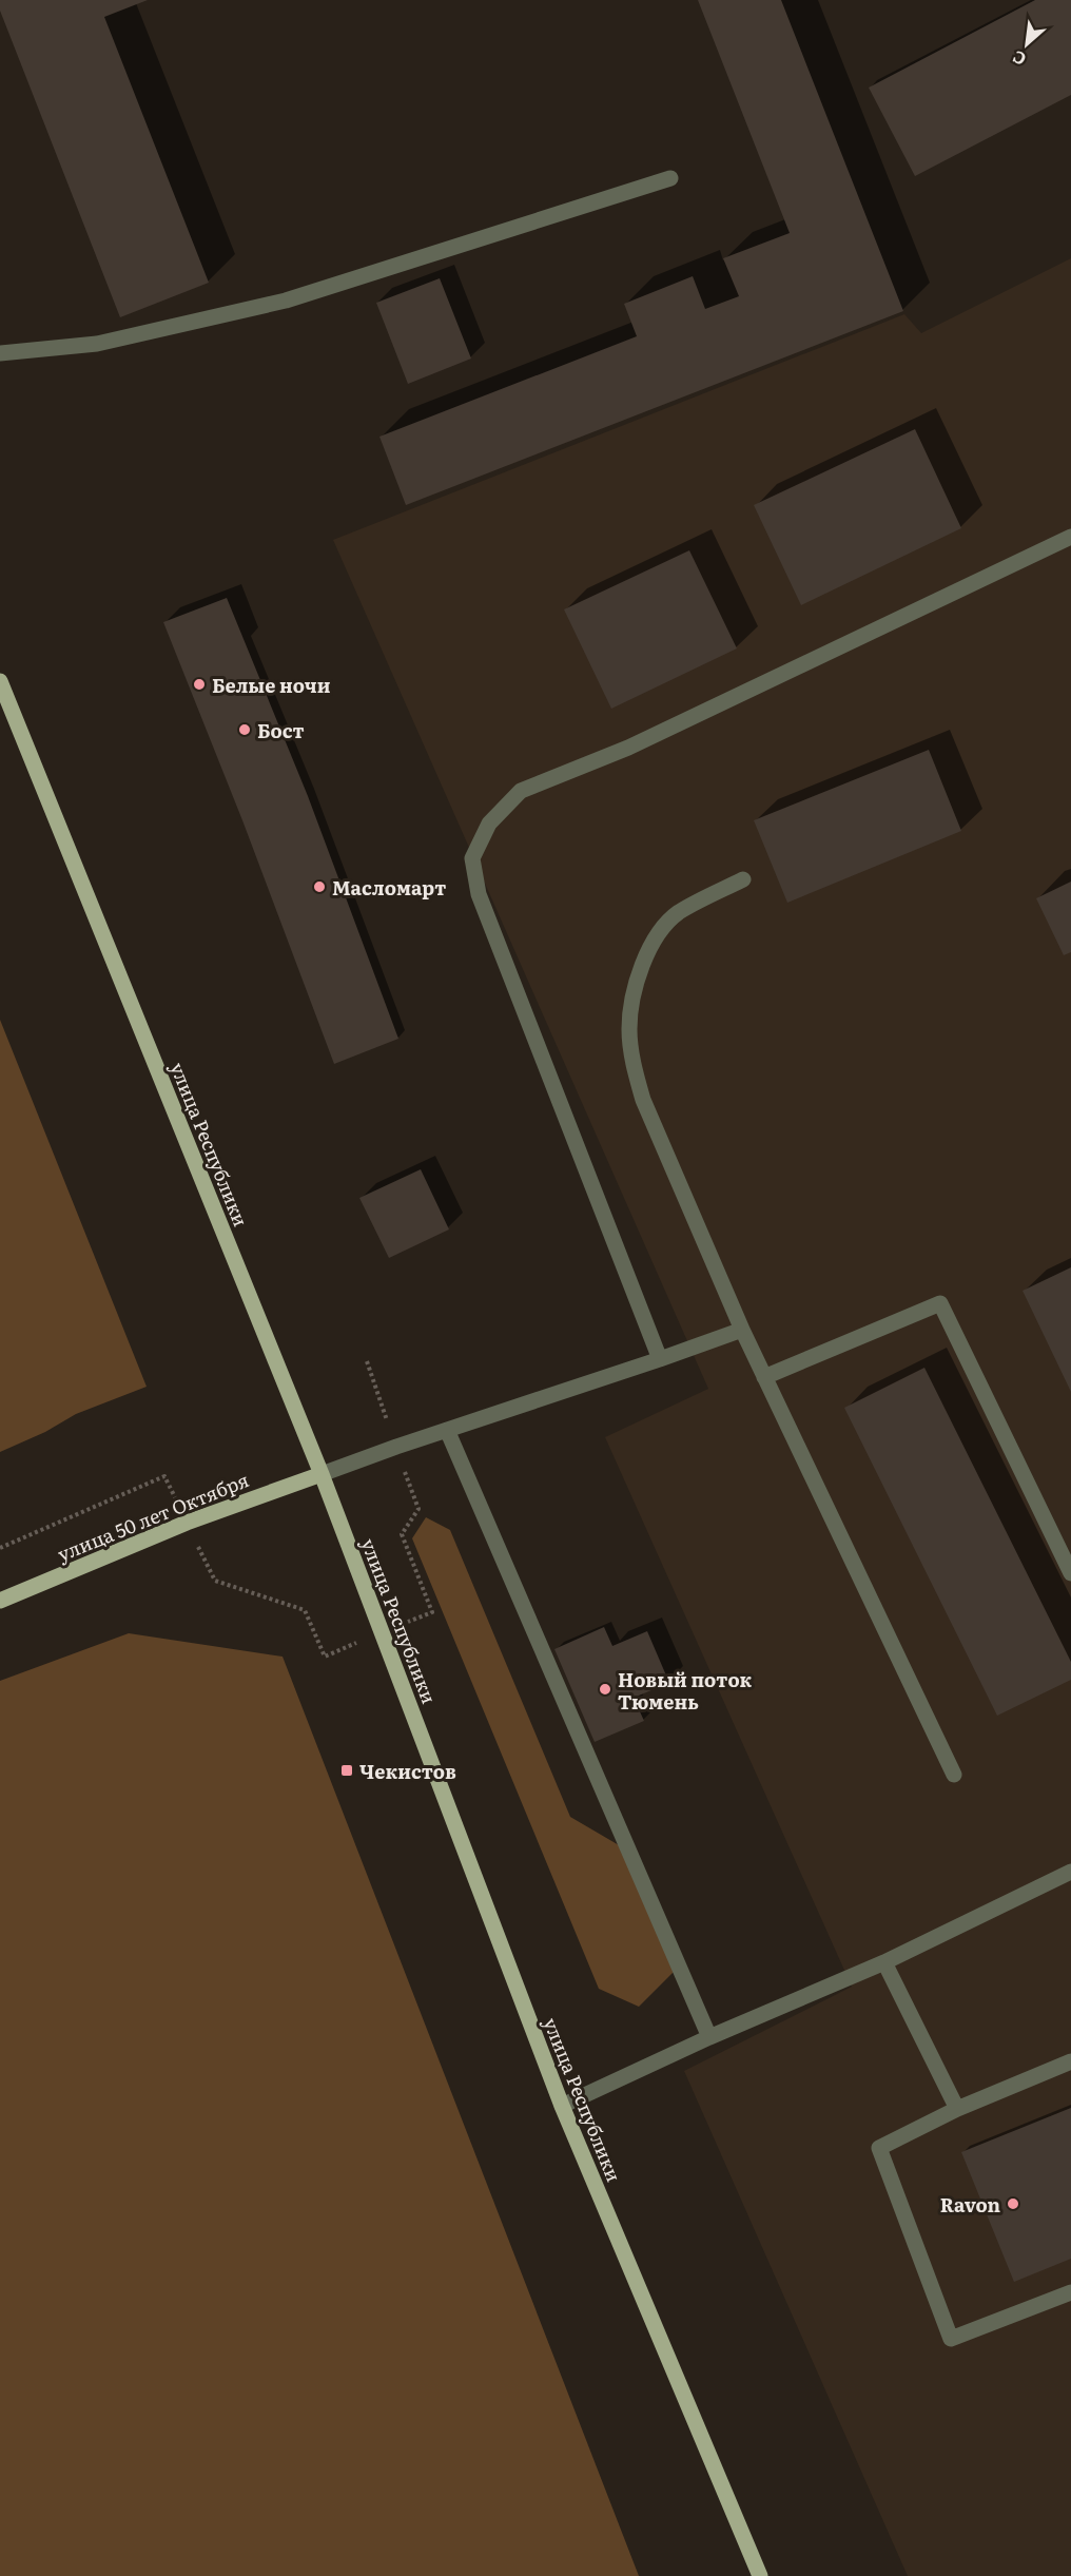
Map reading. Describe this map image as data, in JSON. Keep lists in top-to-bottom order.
{
  "streets": {
    "main road": ["улица Республики", "улица 50 лет Октября"]
  },
  "crossings": [
    ["улица Республики", "улица 50 лет Октября"]
  ],
  "places": {
    "other": [
      "Белые ночи",
      "Бост",
      "Масломарт",
      "Новый поток Тюмень",
      "Ravon"
    ],
    "transit": ["Чекистов"]
  },
  "north": "bottom left"
}
